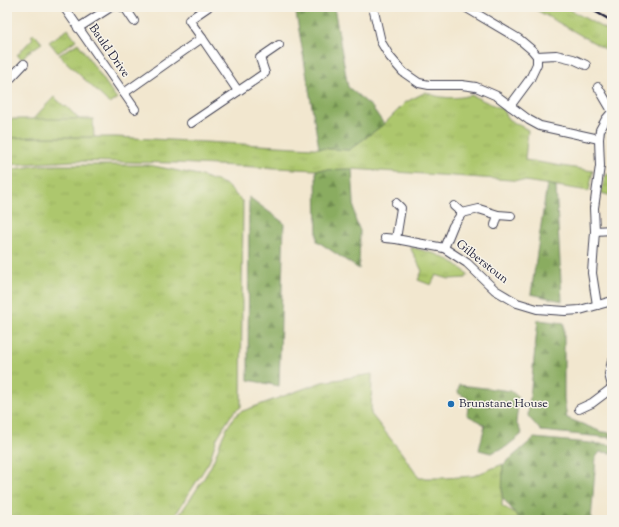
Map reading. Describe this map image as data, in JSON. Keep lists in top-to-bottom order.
{
  "streets": {
    "street": ["Bauld Drive", "Gilberstoun"]
  },
  "places": ["Brunstane House"]
}
